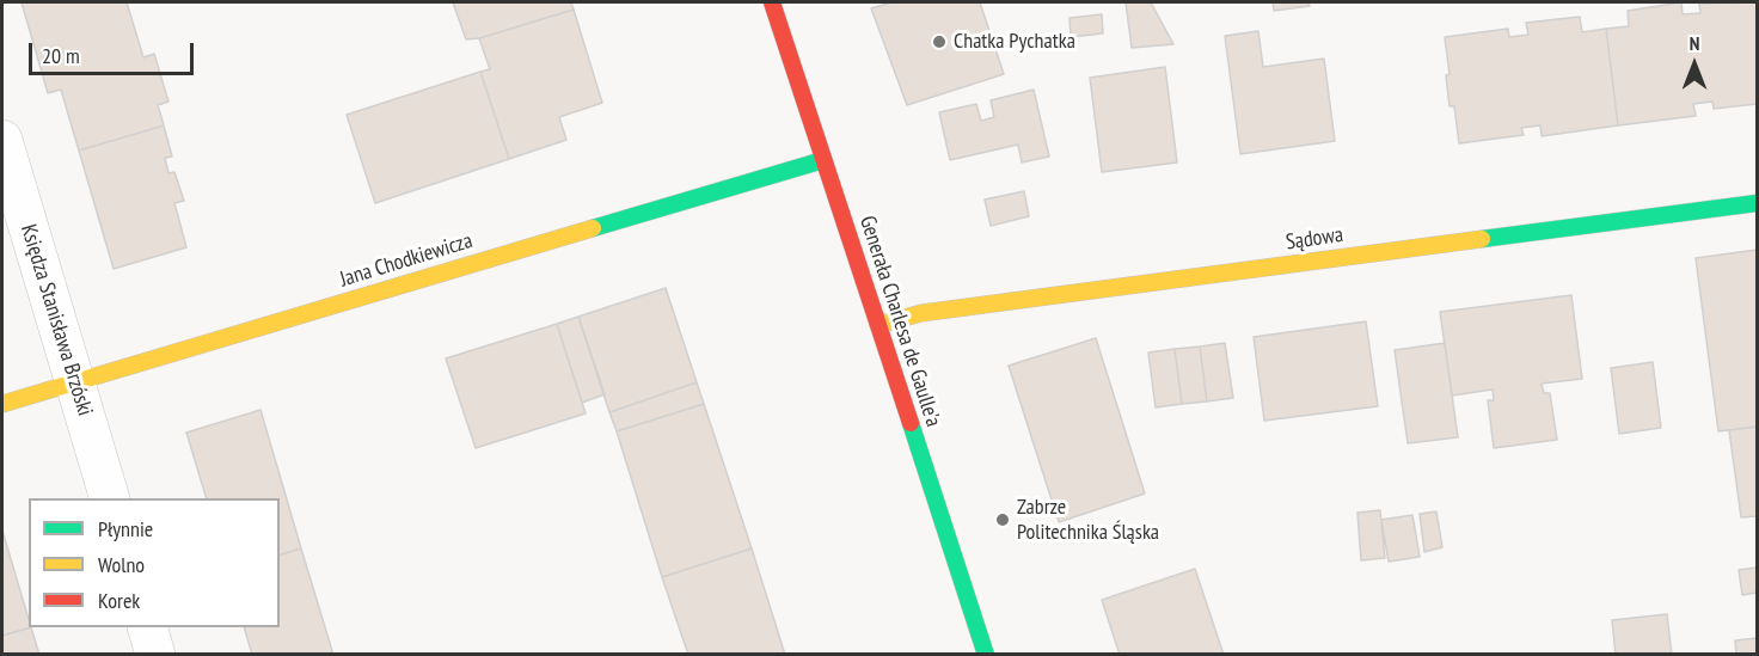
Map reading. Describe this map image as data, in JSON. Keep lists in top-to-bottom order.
{
  "streets": {
    "street": [
      "Sądowa",
      "Jana Chodkiewicza",
      "Księdza Stanisława Brzóski",
      "Generała Charlesa de Gaulle'a"
    ]
  },
  "crossings": [
    ["Sądowa", "Generała Charlesa de Gaulle'a"],
    ["Jana Chodkiewicza", "Księdza Stanisława Brzóski"],
    ["Jana Chodkiewicza", "Generała Charlesa de Gaulle'a"]
  ],
  "places": ["Chatka Pychatka", "Zabrze Politechnika Śląska"],
  "legend": ["Płynnie", "Wolno", "Korek"],
  "scale_bar": "20 m",
  "north": "top"
}
